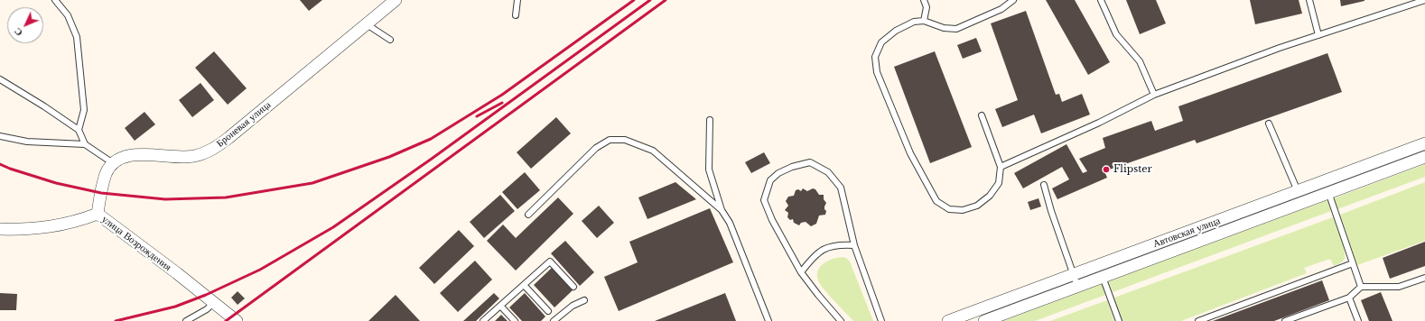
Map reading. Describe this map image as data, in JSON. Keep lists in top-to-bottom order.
{
  "streets": {
    "street": ["Броневая улица", "Автовская улица", "улица Возрождения"]
  },
  "places": ["Flipster"],
  "north": "bottom left"
}
